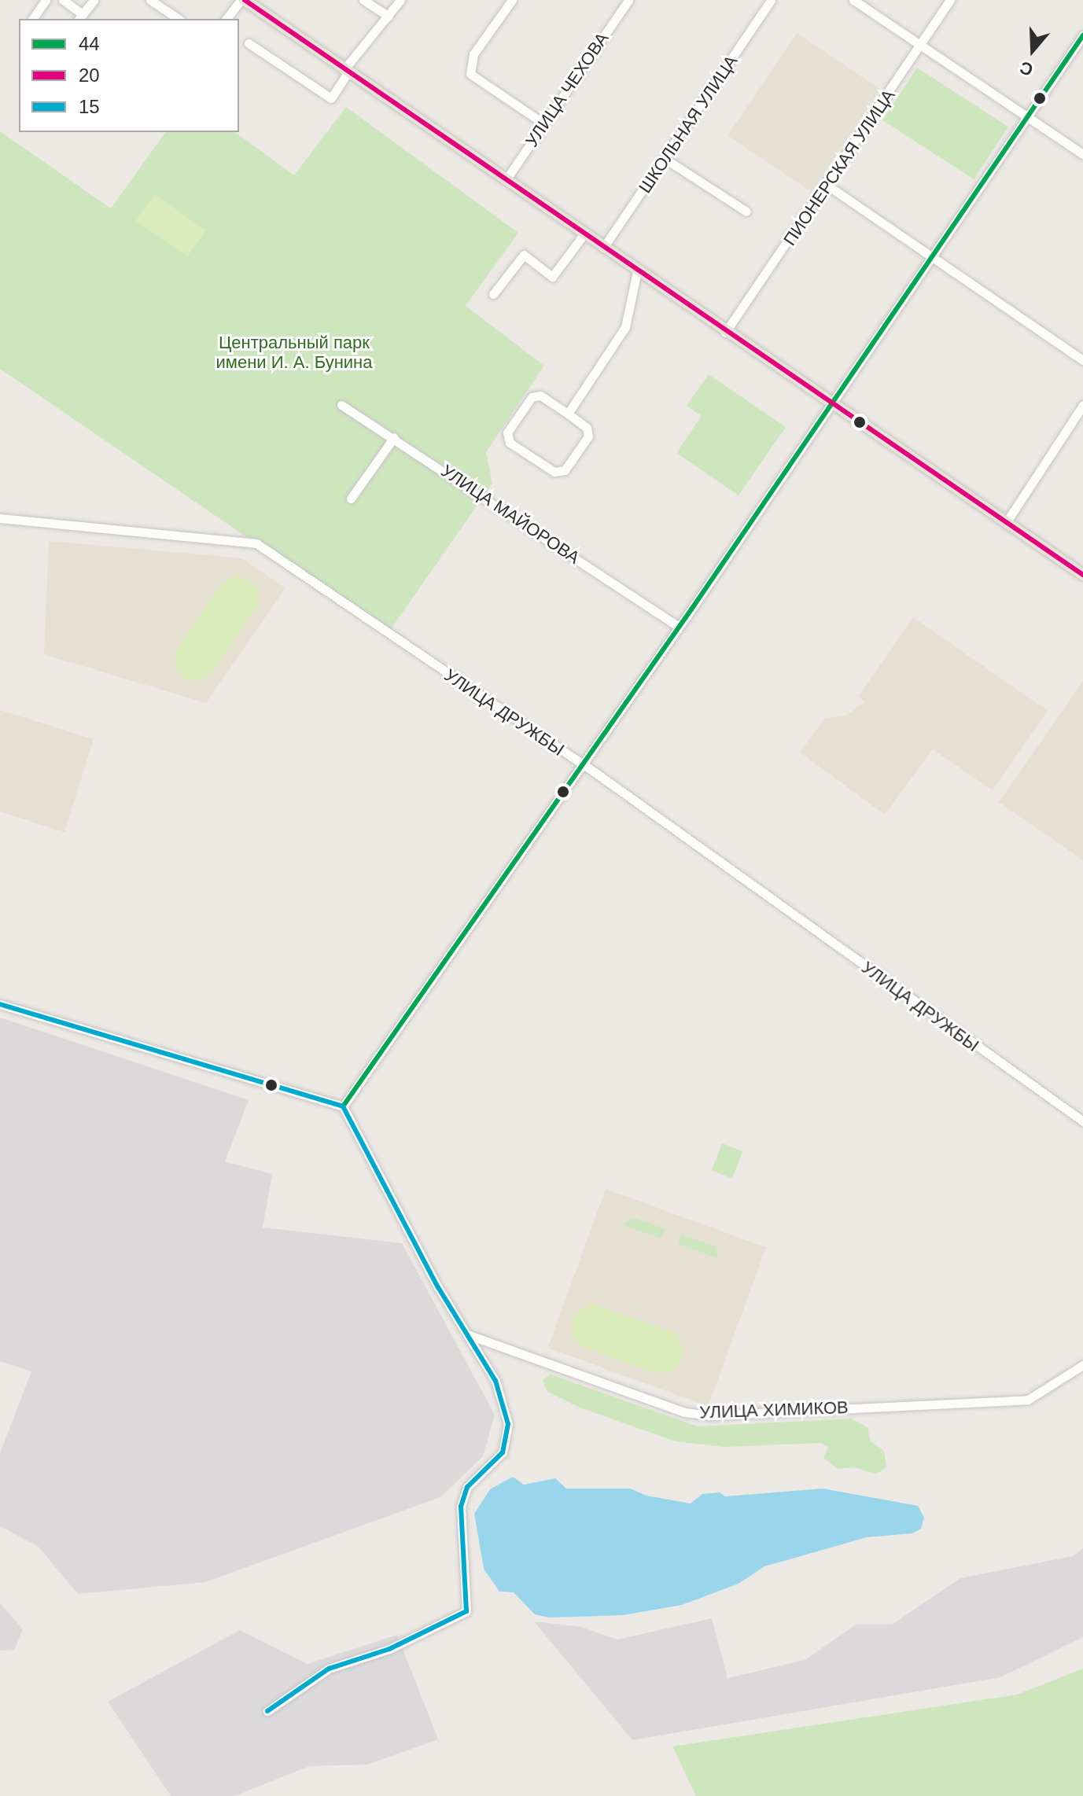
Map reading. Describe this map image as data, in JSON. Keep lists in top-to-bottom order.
{
  "streets": {
    "street": [
      "УЛИЦА ЧЕХОВА",
      "ШКОЛЬНАЯ УЛИЦА",
      "ПИОНЕРСКАЯ УЛИЦА",
      "УЛИЦА МАЙОРОВА",
      "УЛИЦА ДРУЖБЫ",
      "УЛИЦА ХИМИКОВ"
    ]
  },
  "parks": ["Центральный парк имени И. А. Бунина"],
  "lines": ["transit line 20", "transit line 44", "transit line 15"],
  "legend": ["44", "20", "15"],
  "north": "bottom"
}
